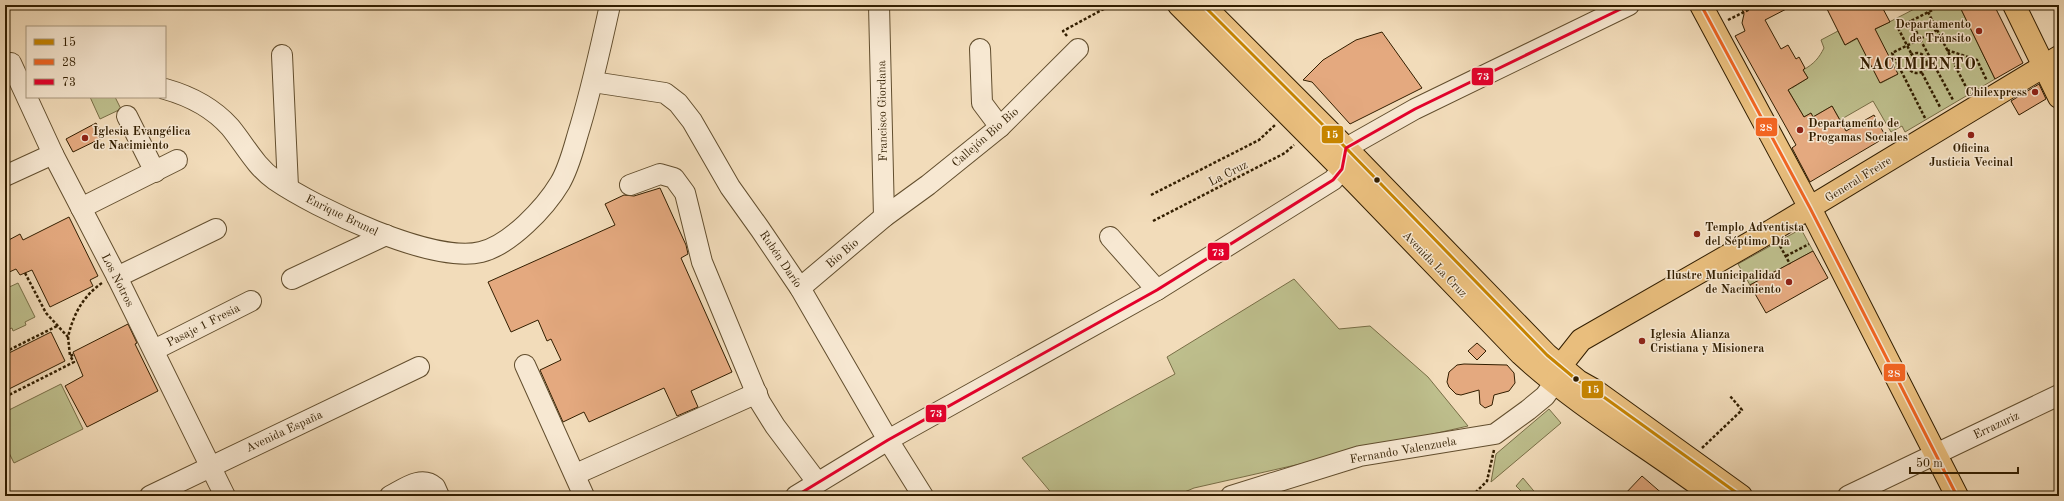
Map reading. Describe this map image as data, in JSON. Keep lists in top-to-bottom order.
{
  "streets": {
    "main road": ["General Freire", "Avenida La Cruz"],
    "street": [
      "Francisco Giordana",
      "Callejón Bio Bio",
      "Enrique Brunel",
      "Bio Bio",
      "Rubén Darío",
      "Los Notros",
      "Pasaje 1 Fresia",
      "Errazuriz",
      "Avenida España",
      "Fernando Valenzuela"
    ],
    "path": ["La Cruz"]
  },
  "crossings": [
    ["Francisco Giordana", "Callejón Bio Bio"],
    ["Francisco Giordana", "Bio Bio"],
    ["Callejón Bio Bio", "Bio Bio"],
    ["La Cruz", "Avenida La Cruz"],
    ["General Freire", "Avenida La Cruz"],
    ["General Freire", "Fernando Valenzuela"],
    ["Enrique Brunel", "Rubén Darío"],
    ["Bio Bio", "Rubén Darío"],
    ["Avenida La Cruz", "Fernando Valenzuela"],
    ["Los Notros", "Pasaje 1 Fresia"],
    ["Los Notros", "Avenida España"]
  ],
  "districts": ["NACIMIENTO"],
  "places": [
    "Departamento de Tránsito",
    "Chilexpress",
    "Departamento de Progamas Sociales",
    "Oficina Justicia Vecinal",
    "Iglesia Evangélica de Nacimiento",
    "Templo Adventista del Séptimo Día",
    "Ilustre Municipalidad de Nacimiento",
    "Iglesia Alianza Cristiana y Misionera"
  ],
  "lines": ["transit line 15", "transit line 28", "transit line 73"],
  "legend": ["15", "28", "73"],
  "scale_bar": "50 m"
}
